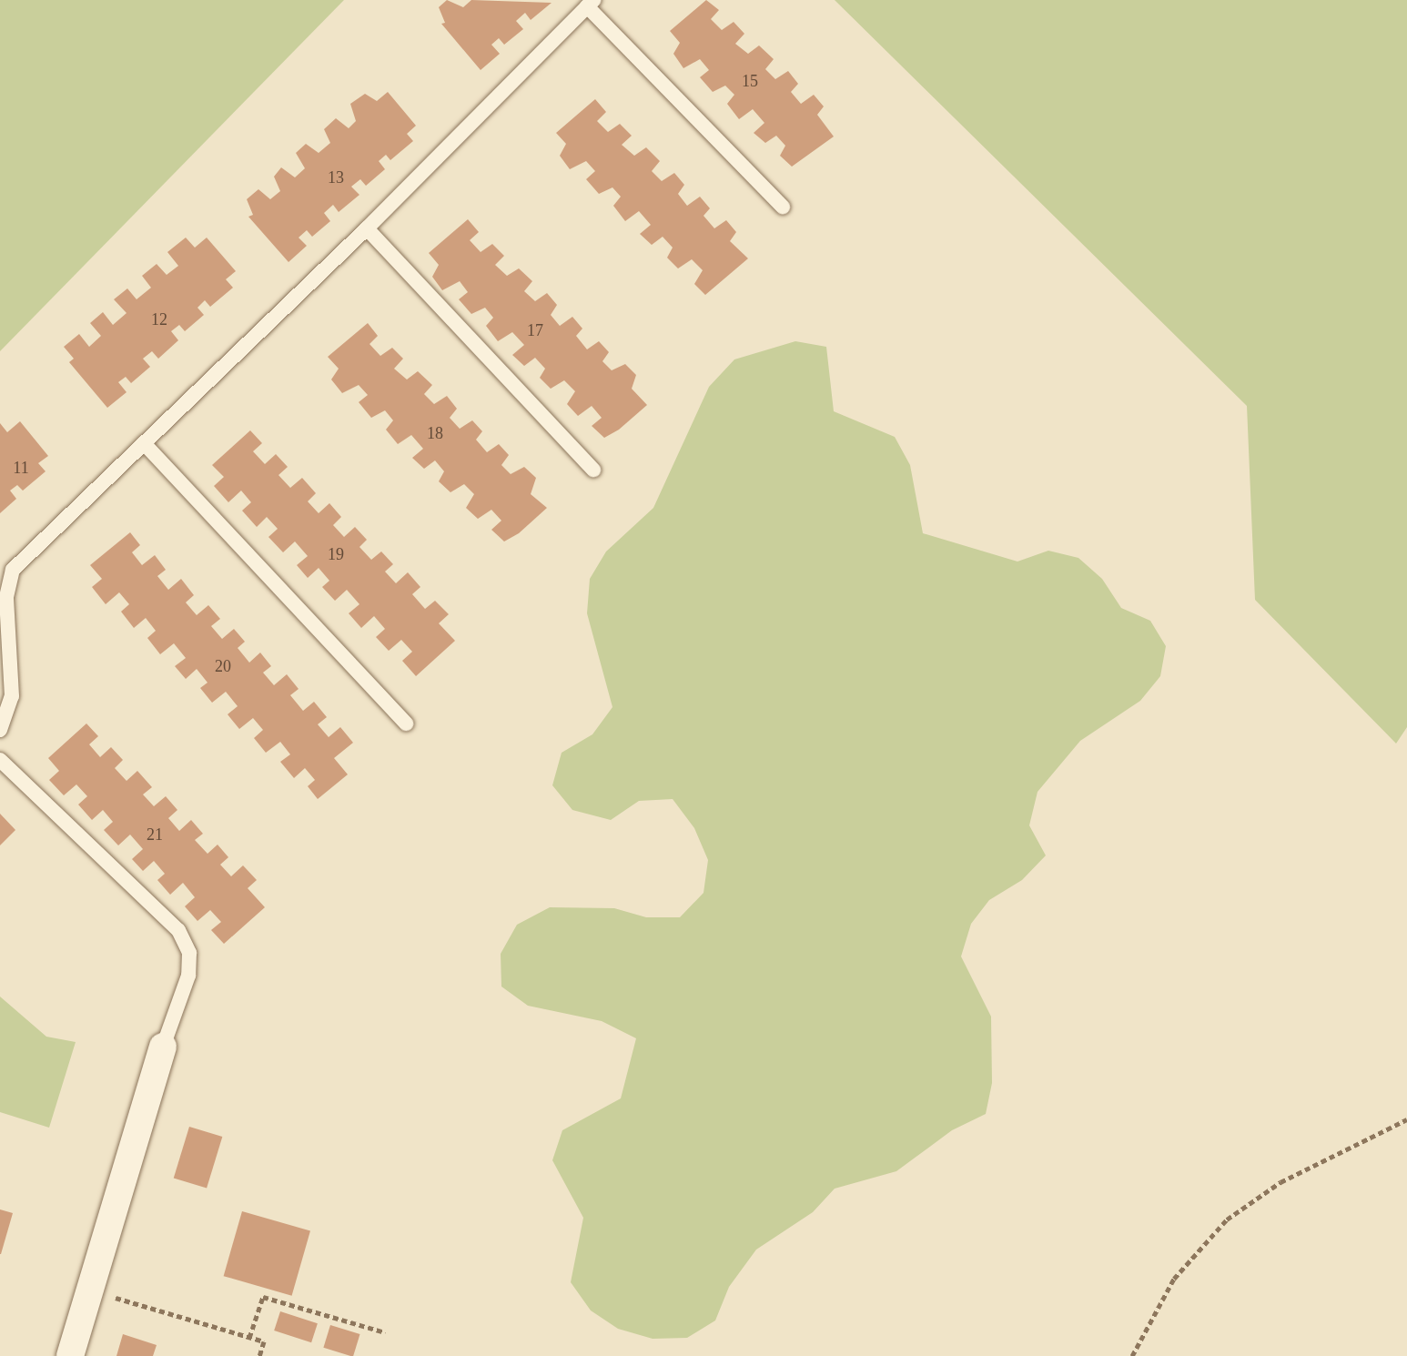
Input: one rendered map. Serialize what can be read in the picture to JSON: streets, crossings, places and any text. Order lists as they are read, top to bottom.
{
  "house_numbers": [
    "15",
    "13",
    "12",
    "17",
    "18",
    "11",
    "19",
    "20",
    "21"
  ]
}
